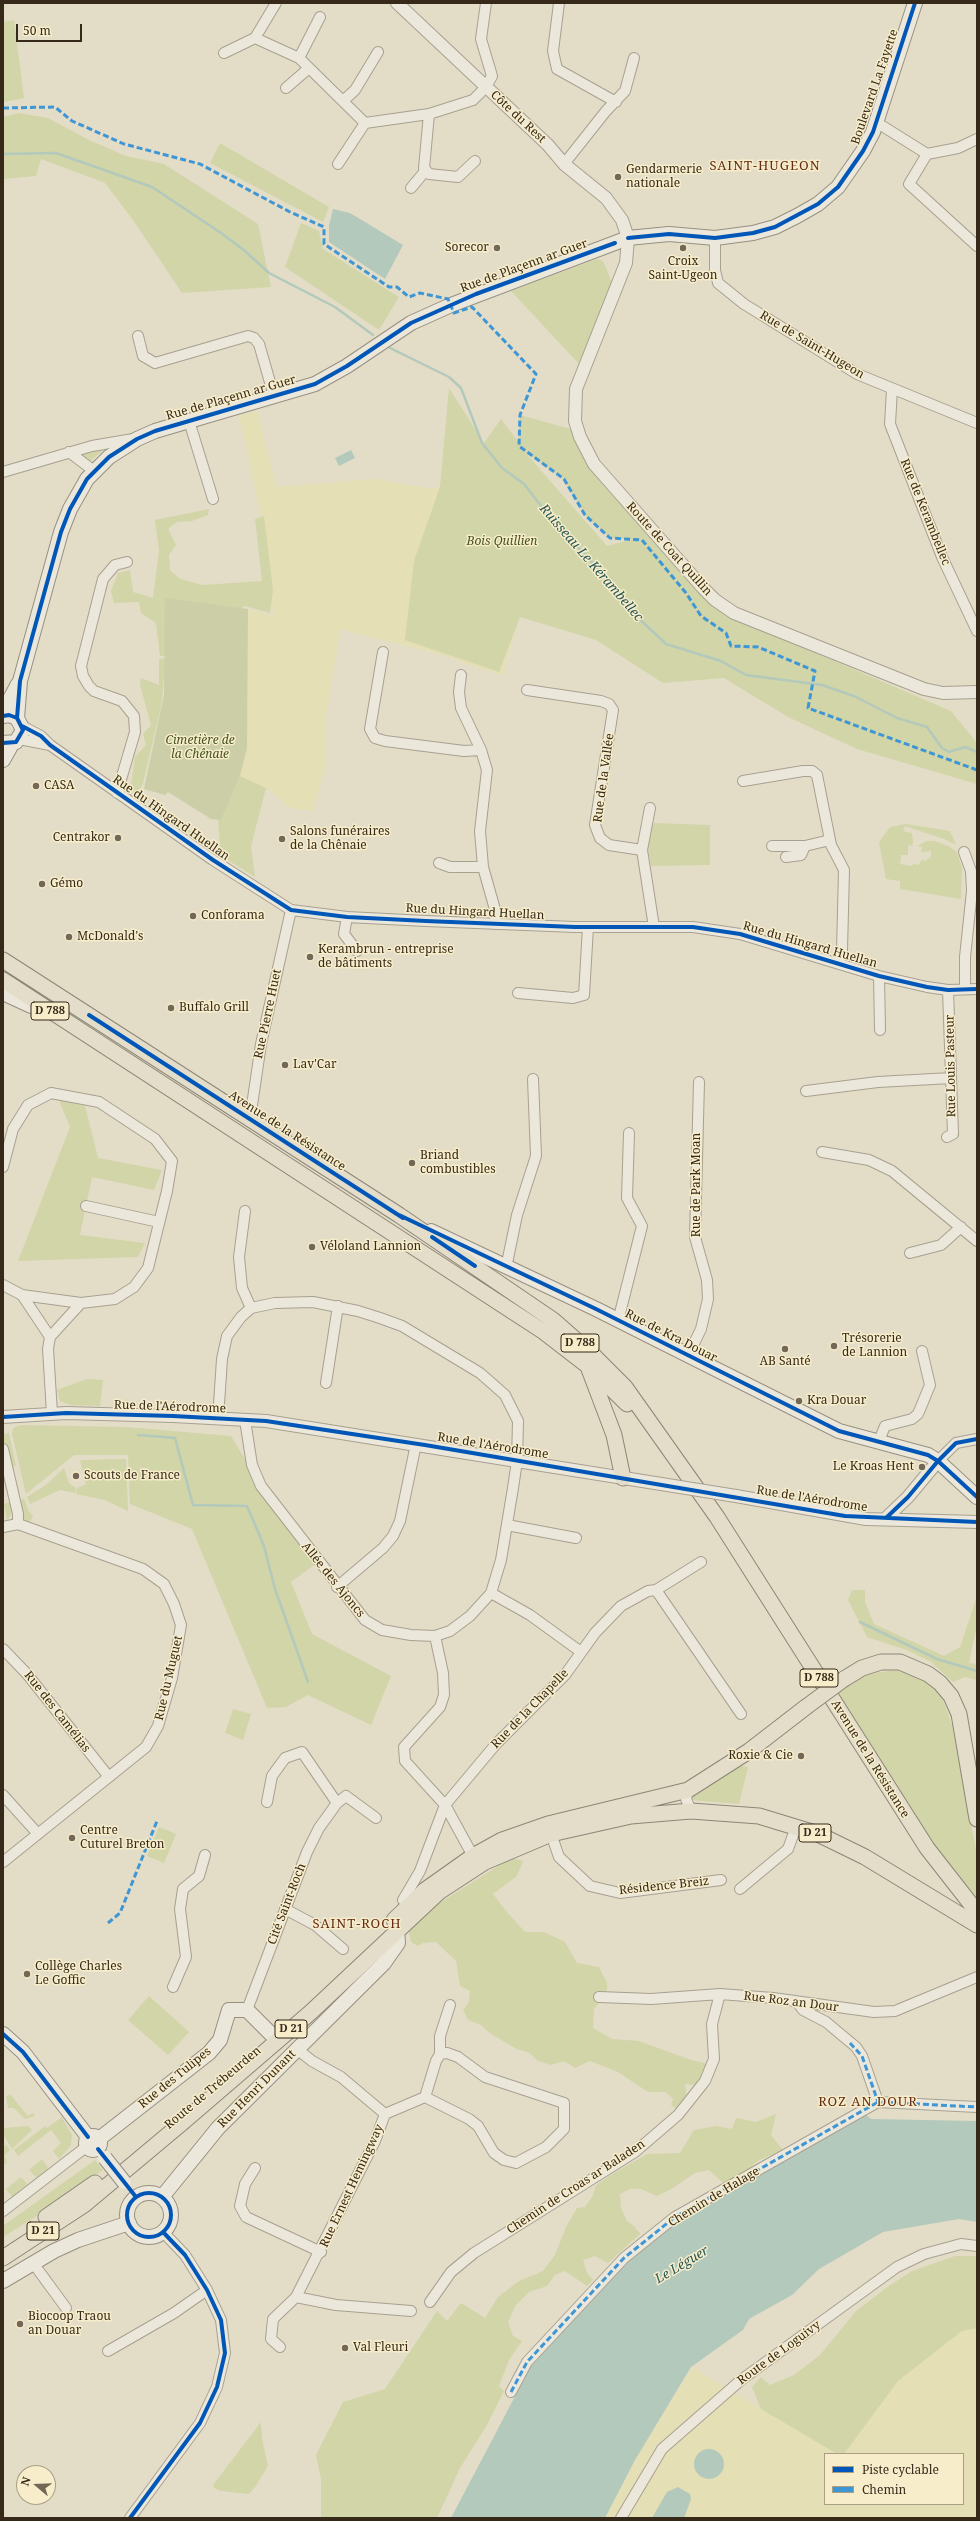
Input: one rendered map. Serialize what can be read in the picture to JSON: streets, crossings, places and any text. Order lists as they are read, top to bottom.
{
  "streets": {
    "main road": [
      "Boulevard La Fayette",
      "Rue de Plaçenn ar Guer",
      "D 788",
      "Avenue de la Résistance",
      "Rue de Kra Douar",
      "D 21",
      "Rue des Tulipes",
      "Route de Trébeurden",
      "Rue Henri Dunant"
    ],
    "street": [
      "Côte du Rest",
      "Rue de Saint-Hugeon",
      "Rue de Kerambellec",
      "Route de Coat Quillin",
      "Rue de la Vallée",
      "Rue du Hingard Huellan",
      "Rue Pierre Huet",
      "Rue Louis Pasteur",
      "Rue de Park Moan",
      "Rue de l'Aérodrome",
      "Allée des Ajoncs",
      "Rue du Muguet",
      "Rue de la Chapelle",
      "Rue des Camélias",
      "Résidence Breiz",
      "Cité Saint-Roch",
      "Rue Roz an Dour",
      "Rue Ernest Hemingway",
      "Chemin de Croas ar Baladen",
      "Chemin de Halage",
      "Route de Loguivy"
    ]
  },
  "crossings": [
    ["Boulevard La Fayette", "Côte du Rest"],
    ["Boulevard La Fayette", "Rue de Plaçenn ar Guer"],
    ["Boulevard La Fayette", "Rue de Saint-Hugeon"],
    ["Boulevard La Fayette", "Route de Coat Quillin"],
    ["Côte du Rest", "Rue de Plaçenn ar Guer"],
    ["Côte du Rest", "Route de Coat Quillin"],
    ["Rue de Plaçenn ar Guer", "Route de Coat Quillin"],
    ["Rue de Plaçenn ar Guer", "Rue du Hingard Huellan"],
    ["Rue de Saint-Hugeon", "Rue de Kerambellec"],
    ["Rue du Hingard Huellan", "Rue Pierre Huet"],
    ["Rue du Hingard Huellan", "Rue Louis Pasteur"],
    ["Rue Pierre Huet", "Avenue de la Résistance"],
    ["Avenue de la Résistance", "Rue de Kra Douar"],
    ["Rue de Park Moan", "Rue de Kra Douar"],
    ["Rue de l'Aérodrome", "Allée des Ajoncs"],
    ["Rue du Muguet", "Rue des Camélias"],
    ["D 21", "Résidence Breiz"],
    ["D 21", "Route de Trébeurden"],
    ["D 21", "Rue Henri Dunant"],
    ["Résidence Breiz", "Route de Trébeurden"],
    ["Cité Saint-Roch", "Rue des Tulipes"],
    ["Rue Roz an Dour", "Chemin de Croas ar Baladen"],
    ["Route de Trébeurden", "Rue Henri Dunant"],
    ["Rue Henri Dunant", "Rue Ernest Hemingway"]
  ],
  "districts": ["SAINT-HUGEON", "SAINT-ROCH", "ROZ AN DOUR"],
  "water": ["Ruisseau Le Kérambellec", "Le Léguer"],
  "parks": ["Bois Quillien", "Cimetière de la Chênaie"],
  "places": [
    "Gendarmerie nationale",
    "Sorecor",
    "Croix Saint-Ugeon",
    "CASA",
    "Centrakor",
    "Salons funéraires de la Chênaie",
    "Gémo",
    "Conforama",
    "McDonald's",
    "Kerambrun - entreprise de bâtiments",
    "Buffalo Grill",
    "Lav'Car",
    "Briand combustibles",
    "Véloland Lannion",
    "Trésorerie de Lannion",
    "AB Santé",
    "Kra Douar",
    "Le Kroas Hent",
    "Scouts de France",
    "Roxie & Cie",
    "Centre Cuturel Breton",
    "Collège Charles Le Goffic",
    "Biocoop Traou an Douar",
    "Val Fleuri"
  ],
  "legend": ["Piste cyclable", "Chemin"],
  "scale_bar": "50 m",
  "north": "left"
}
